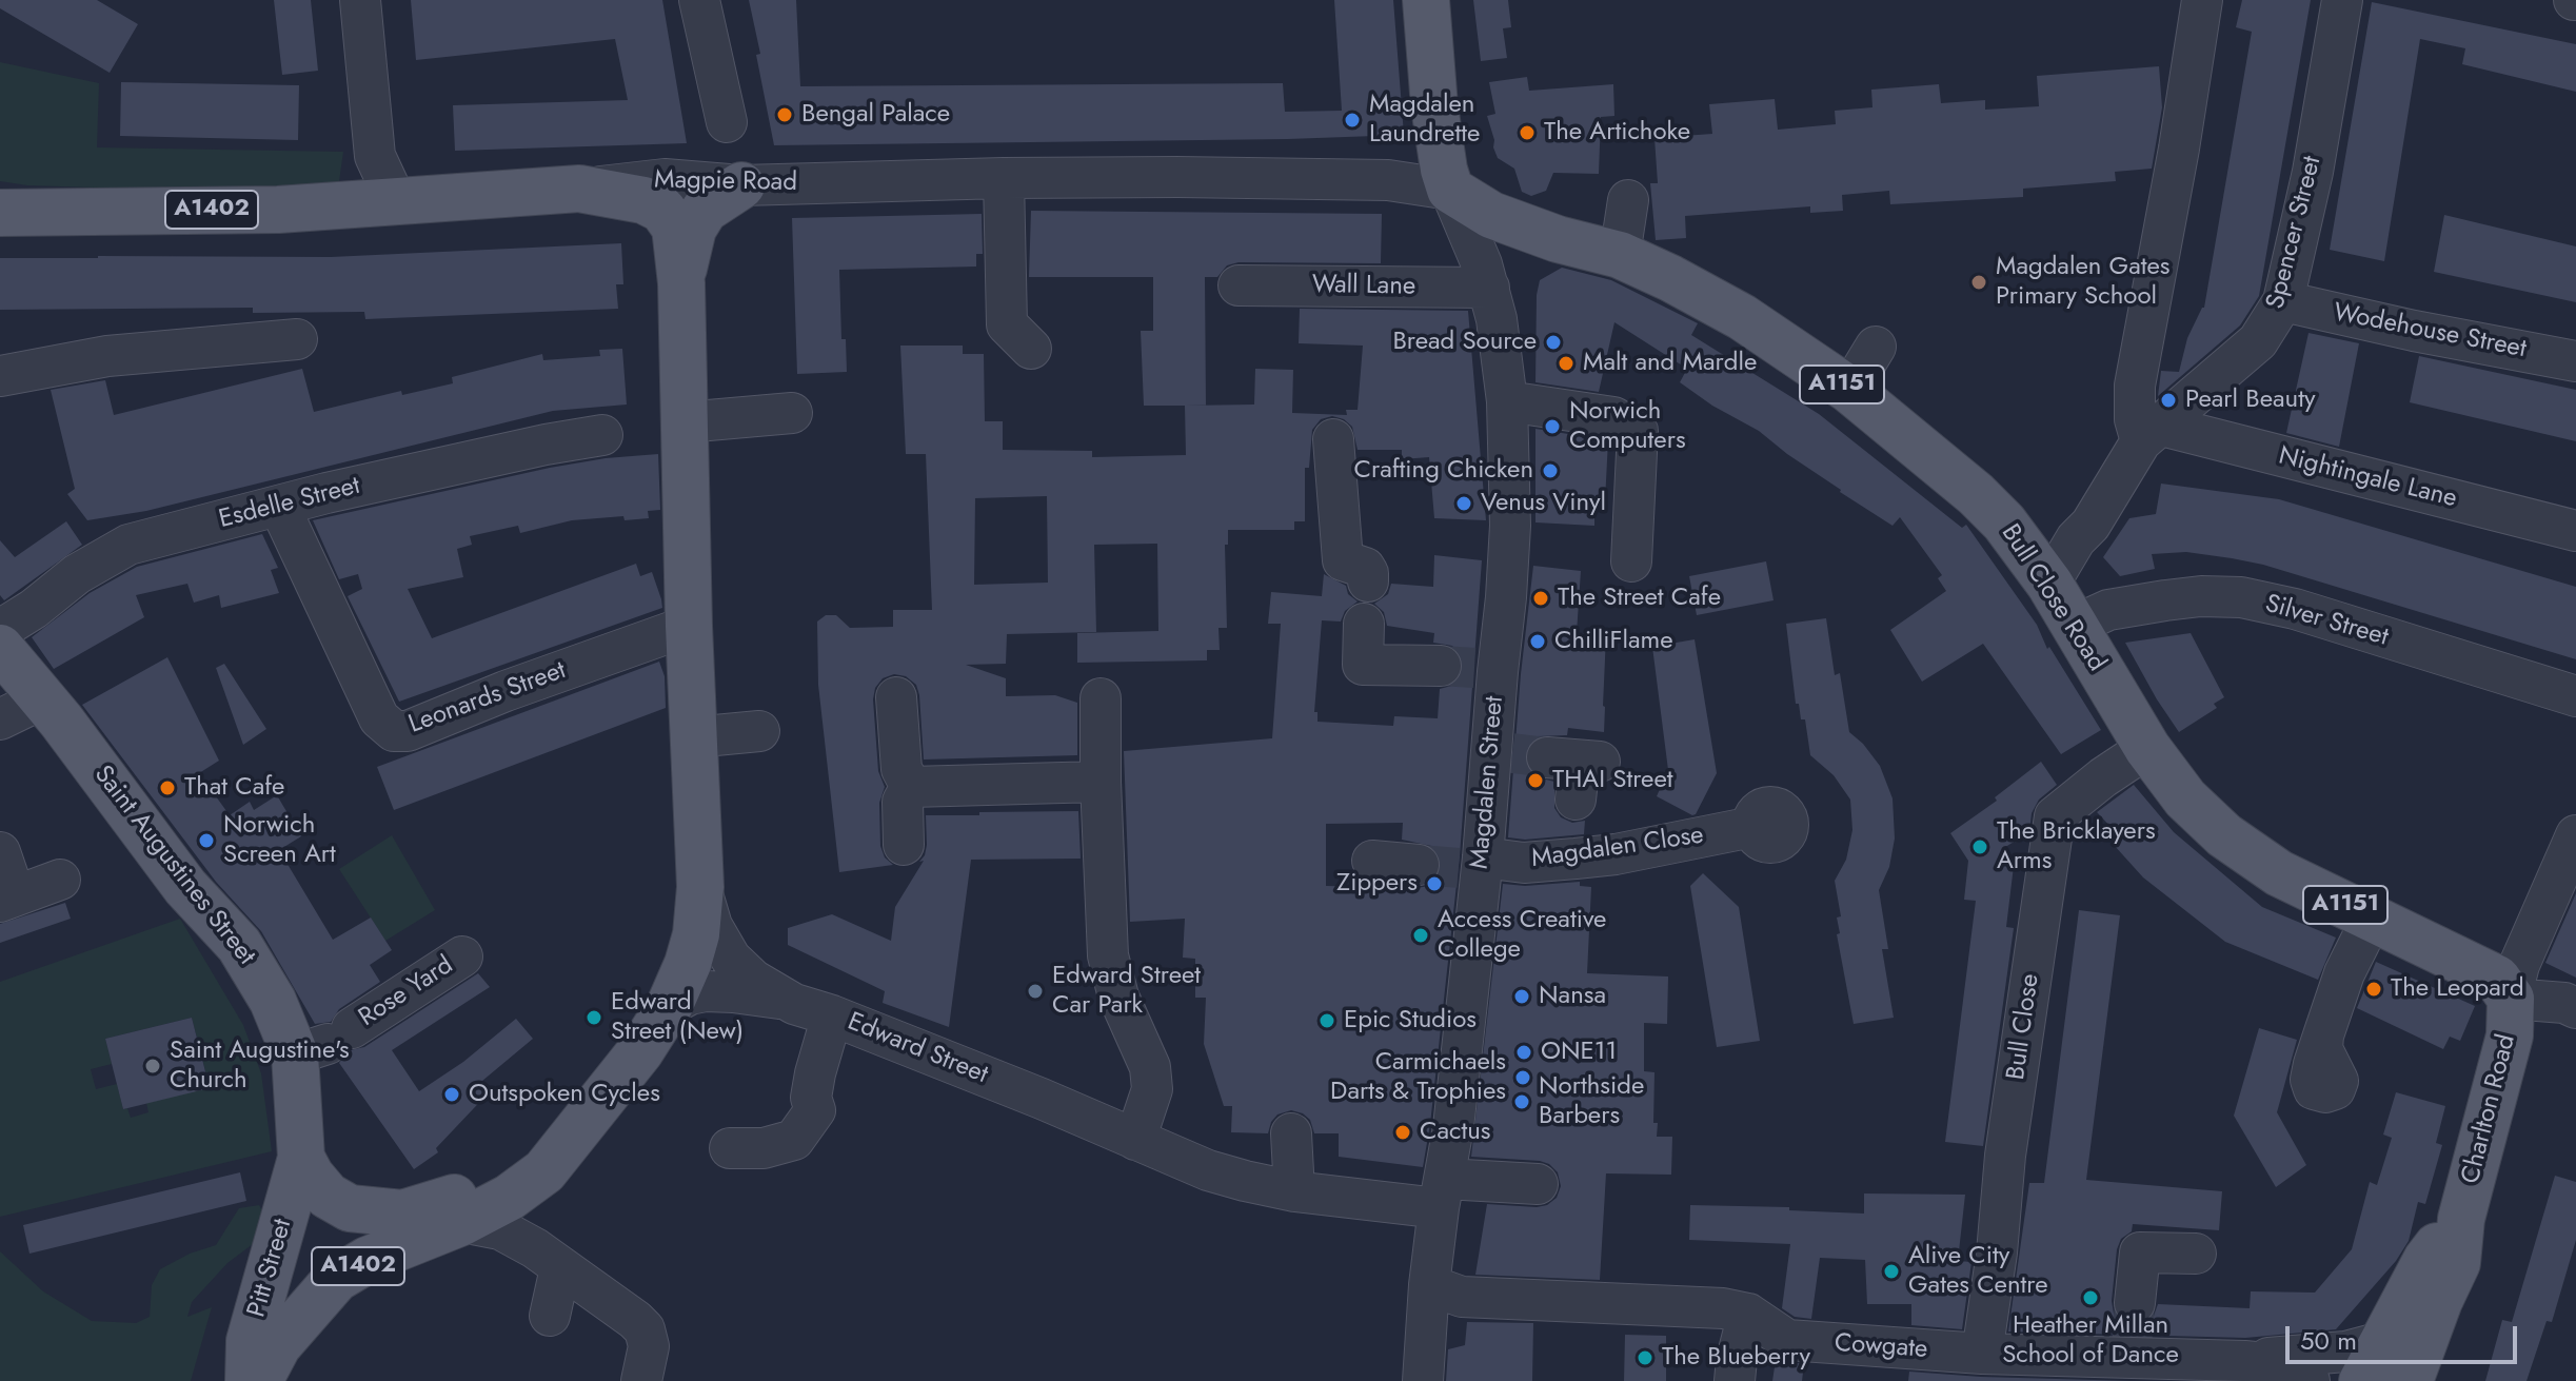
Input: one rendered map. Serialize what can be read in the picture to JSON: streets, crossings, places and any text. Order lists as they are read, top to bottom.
{
  "streets": {
    "main road": [
      "Magpie Road",
      "A1402",
      "A1151",
      "Bull Close Road",
      "Saint Augustines Street",
      "Edward Street",
      "Charlton Road",
      "Pitt Street"
    ],
    "street": [
      "Spencer Street",
      "Wall Lane",
      "Wodehouse Street",
      "Nightingale Lane",
      "Esdelle Street",
      "Silver Street",
      "Leonards Street",
      "Magdalen Street",
      "Magdalen Close",
      "Rose Yard",
      "Bull Close",
      "Cowgate"
    ]
  },
  "crossings": [
    ["Magpie Road", "A1402"],
    ["Magpie Road", "Bull Close Road"],
    ["Magpie Road", "Magdalen Street"],
    ["A1402", "Saint Augustines Street"],
    ["A1402", "Edward Street"],
    ["A1402", "Pitt Street"],
    ["Spencer Street", "Wodehouse Street"],
    ["Spencer Street", "Nightingale Lane"],
    ["Spencer Street", "Bull Close Road"],
    ["Wall Lane", "Magdalen Street"],
    ["Esdelle Street", "Leonards Street"],
    ["Bull Close Road", "Silver Street"],
    ["Bull Close Road", "Magdalen Street"],
    ["Bull Close Road", "Bull Close"],
    ["Bull Close Road", "Charlton Road"],
    ["Leonards Street", "Edward Street"],
    ["Magdalen Street", "Magdalen Close"],
    ["Magdalen Street", "Edward Street"],
    ["Magdalen Street", "Cowgate"],
    ["Saint Augustines Street", "Rose Yard"],
    ["Saint Augustines Street", "Pitt Street"],
    ["Bull Close", "Cowgate"],
    ["Charlton Road", "Cowgate"]
  ],
  "places": [
    "Bengal Palace",
    "Magdalen Laundrette",
    "The Artichoke",
    "Magdalen Gates Primary School",
    "Bread Source",
    "Malt and Mardle",
    "Pearl Beauty",
    "Norwich Computers",
    "Crafting Chicken",
    "Venus Vinyl",
    "The Street Cafe",
    "ChilliFlame",
    "THAI Street",
    "That Cafe",
    "Norwich Screen Art",
    "The Bricklayers Arms",
    "Zippers",
    "Access Creative College",
    "The Leopard",
    "Edward Street Car Park",
    "Nansa",
    "Edward Street (New)",
    "Epic Studios",
    "ONE11",
    "Saint Augustine's Church",
    "Carmichaels Darts & Trophies",
    "Outspoken Cycles",
    "Northside Barbers",
    "Cactus",
    "Alive City Gates Centre",
    "Heather Millan School of Dance",
    "The Blueberry"
  ],
  "scale_bar": "50 m"
}
